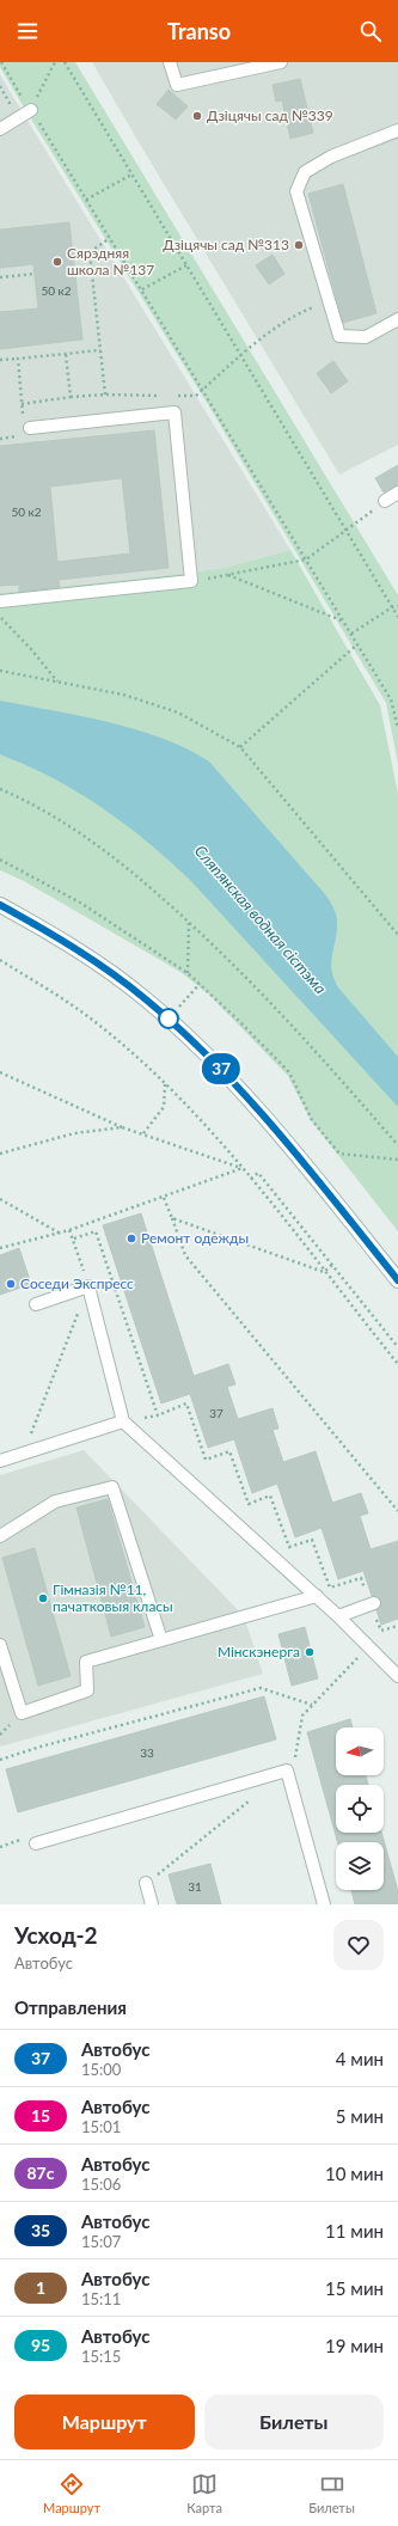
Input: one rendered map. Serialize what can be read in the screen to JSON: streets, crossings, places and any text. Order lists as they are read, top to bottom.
{
  "water": ["Сляпянская водная сістэма"],
  "places": [
    "Дзіцячы сад №339",
    "Дзіцячы сад №313",
    "Сярэдняя школа №137",
    "Ремонт одежды",
    "Соседи Экспресс",
    "Гімназія №11, пачатковыя класы",
    "Мінскэнерга"
  ],
  "lines": ["bus line 37"],
  "house_numbers": [
    "50 к2",
    "50 к2",
    "37",
    "33",
    "31"
  ],
  "north": "left",
  "page": {
    "header": "Transo",
    "on_map": "37",
    "heading": [
      ["Усход-2", "Автобус"],
      "Отправления"
    ],
    "list": [
      {
        "mark": "37",
        "name": "Автобус",
        "note": "15:00",
        "value": "4 мин"
      },
      {
        "mark": "15",
        "name": "Автобус",
        "note": "15:01",
        "value": "5 мин"
      },
      {
        "mark": "87с",
        "name": "Автобус",
        "note": "15:06",
        "value": "10 мин"
      },
      {
        "mark": "35",
        "name": "Автобус",
        "note": "15:07",
        "value": "11 мин"
      },
      {
        "mark": "1",
        "name": "Автобус",
        "note": "15:11",
        "value": "15 мин"
      },
      {
        "mark": "95",
        "name": "Автобус",
        "note": "15:15",
        "value": "19 мин"
      }
    ],
    "buttons": ["Маршрут", "Билеты"],
    "tabs": ["Маршрут", "Карта", "Билеты"]
  }
}
